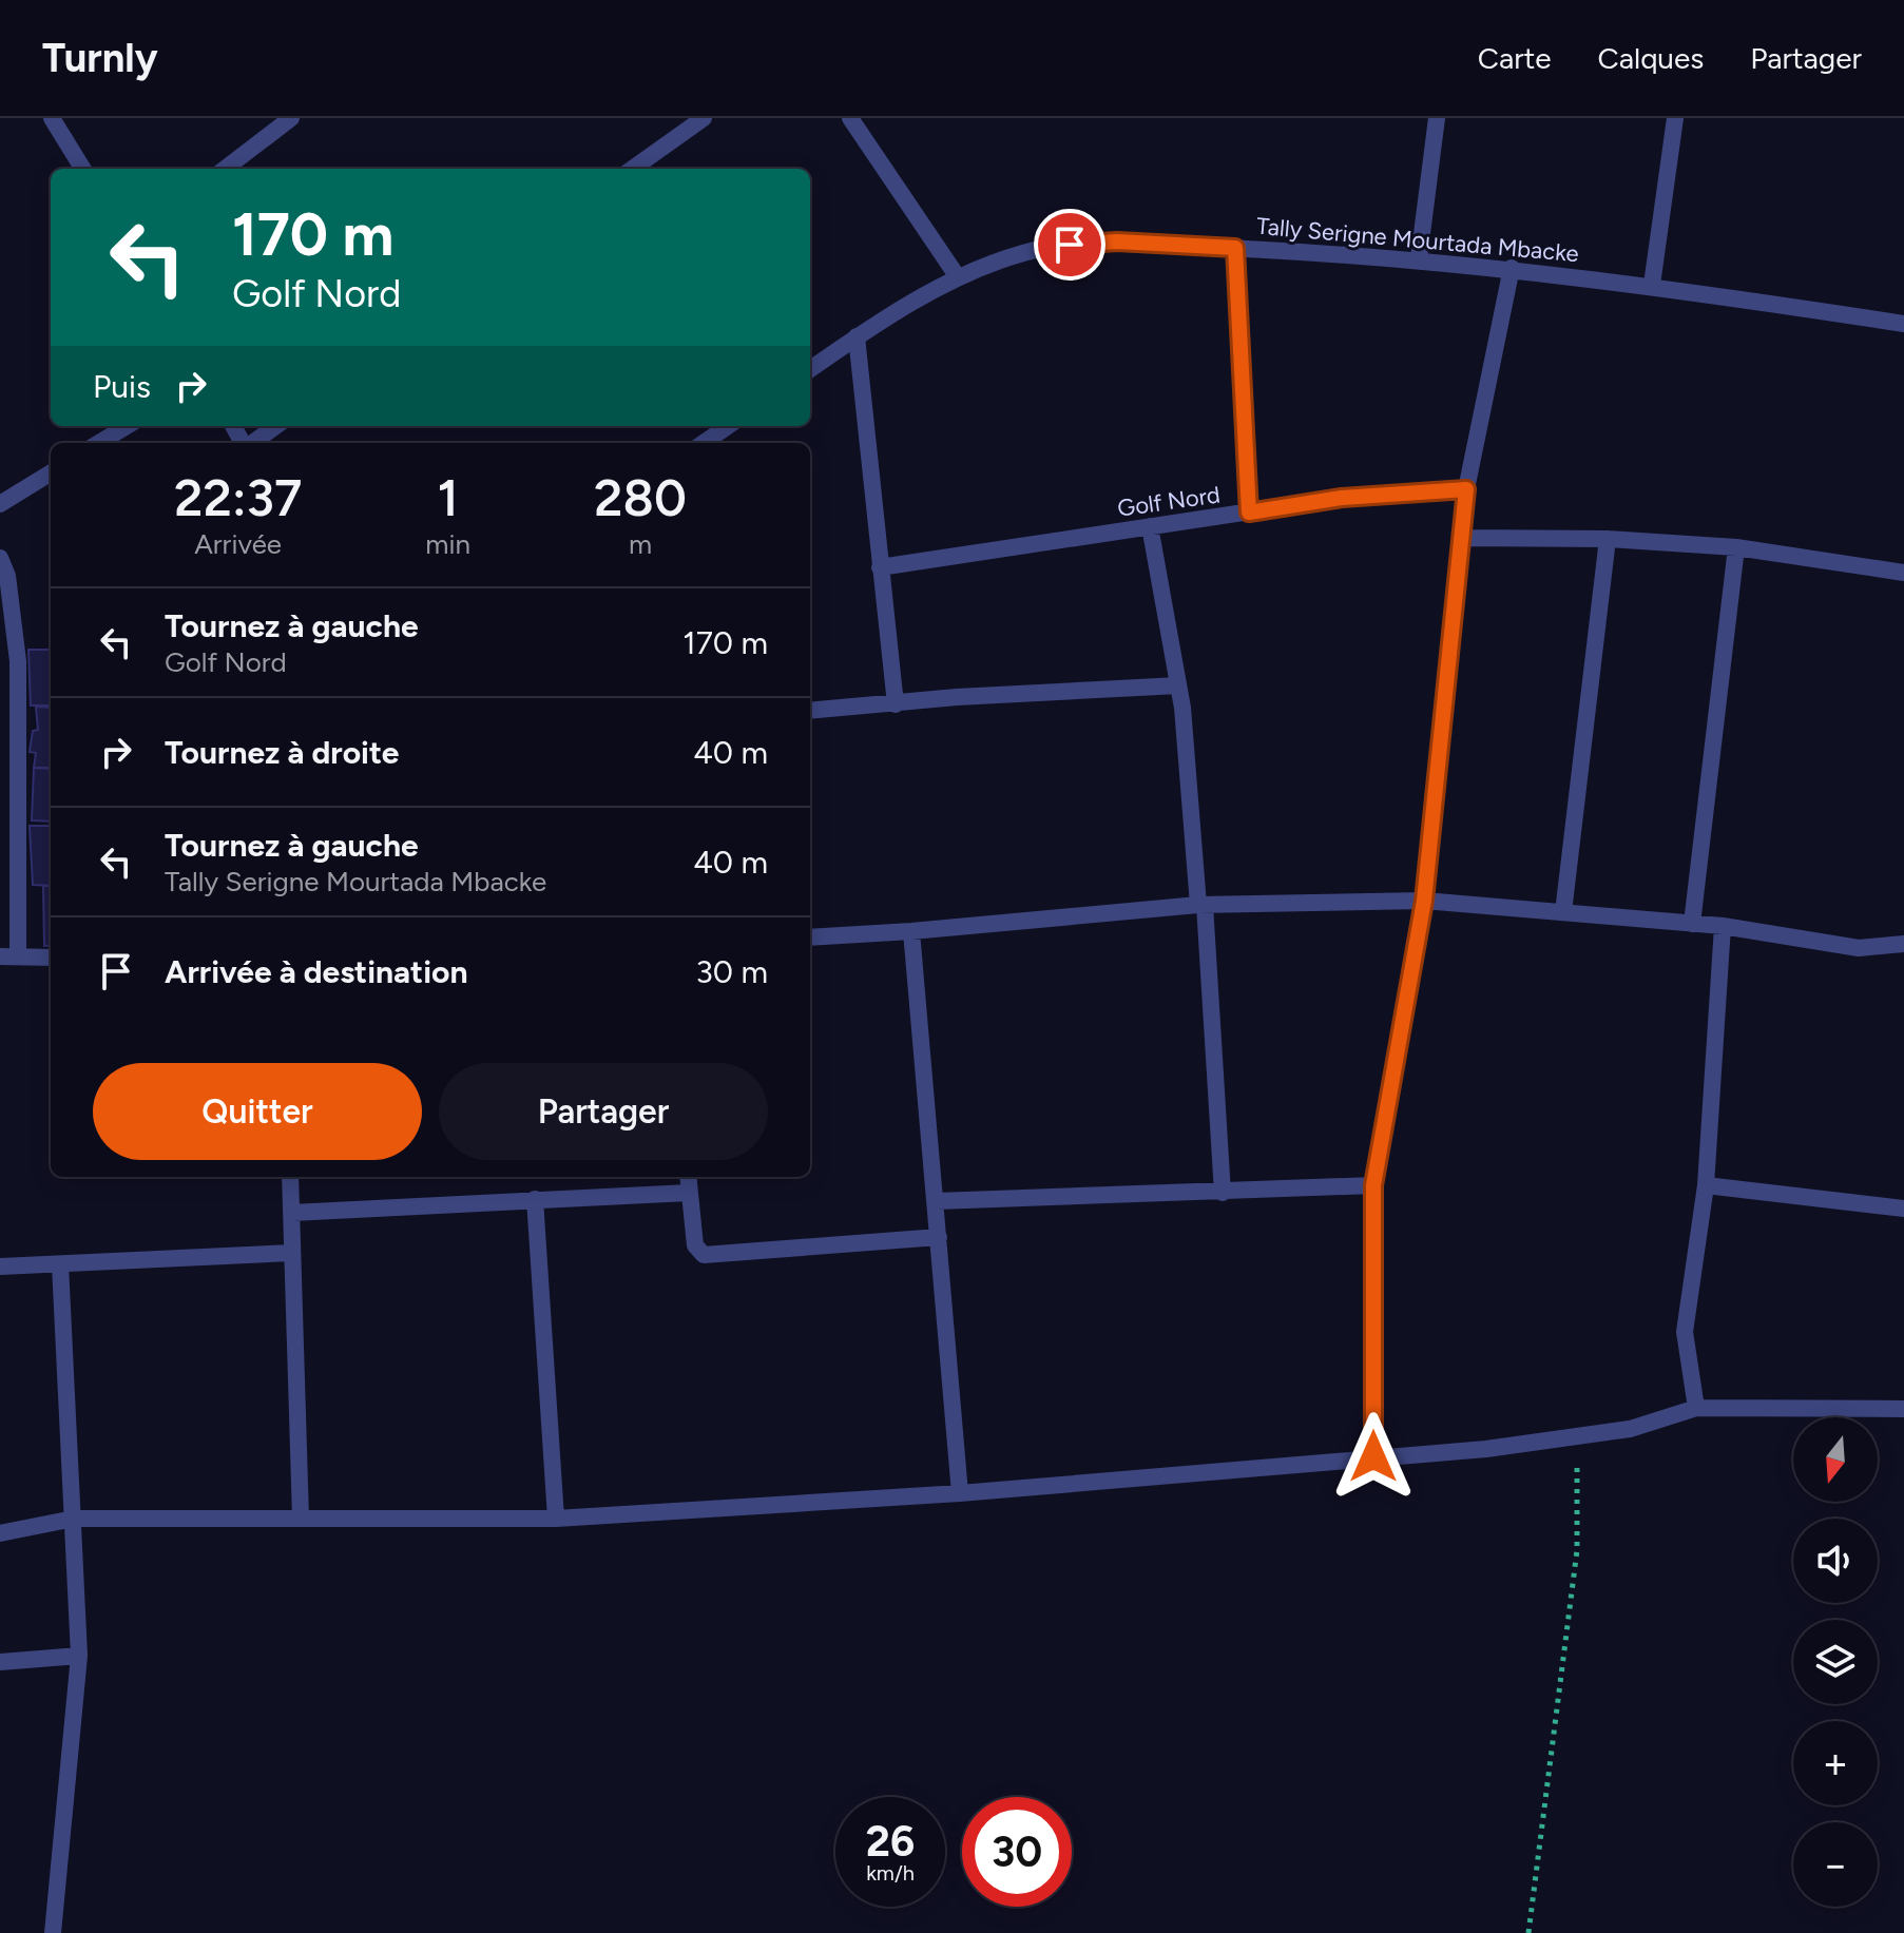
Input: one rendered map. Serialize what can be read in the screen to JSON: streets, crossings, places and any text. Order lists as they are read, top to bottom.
{
  "streets": {
    "street": ["Tally Serigne Mourtada Mbacke", "Golf Nord"]
  },
  "north": "bottom",
  "page": {
    "header": "Turnly",
    "nav": ["Carte", "Calques", "Partager"],
    "turn": ["170 m", "Golf Nord"],
    "then": "Puis",
    "eta": [
      "22:37",
      "Arrivée",
      "1",
      "min",
      "280",
      "m"
    ],
    "list": [
      {
        "name": "Tournez à gauche",
        "note": "Golf Nord",
        "value": "170 m"
      },
      {
        "name": "Tournez à droite",
        "value": "40 m"
      },
      {
        "name": "Tournez à gauche",
        "note": "Tally Serigne Mourtada Mbacke",
        "value": "40 m"
      },
      {
        "name": "Arrivée à destination",
        "value": "30 m"
      }
    ],
    "buttons": ["Quitter", "Partager"],
    "map_buttons": ["+", "−"],
    "speed": "26 km/h",
    "limit": "30"
  }
}
